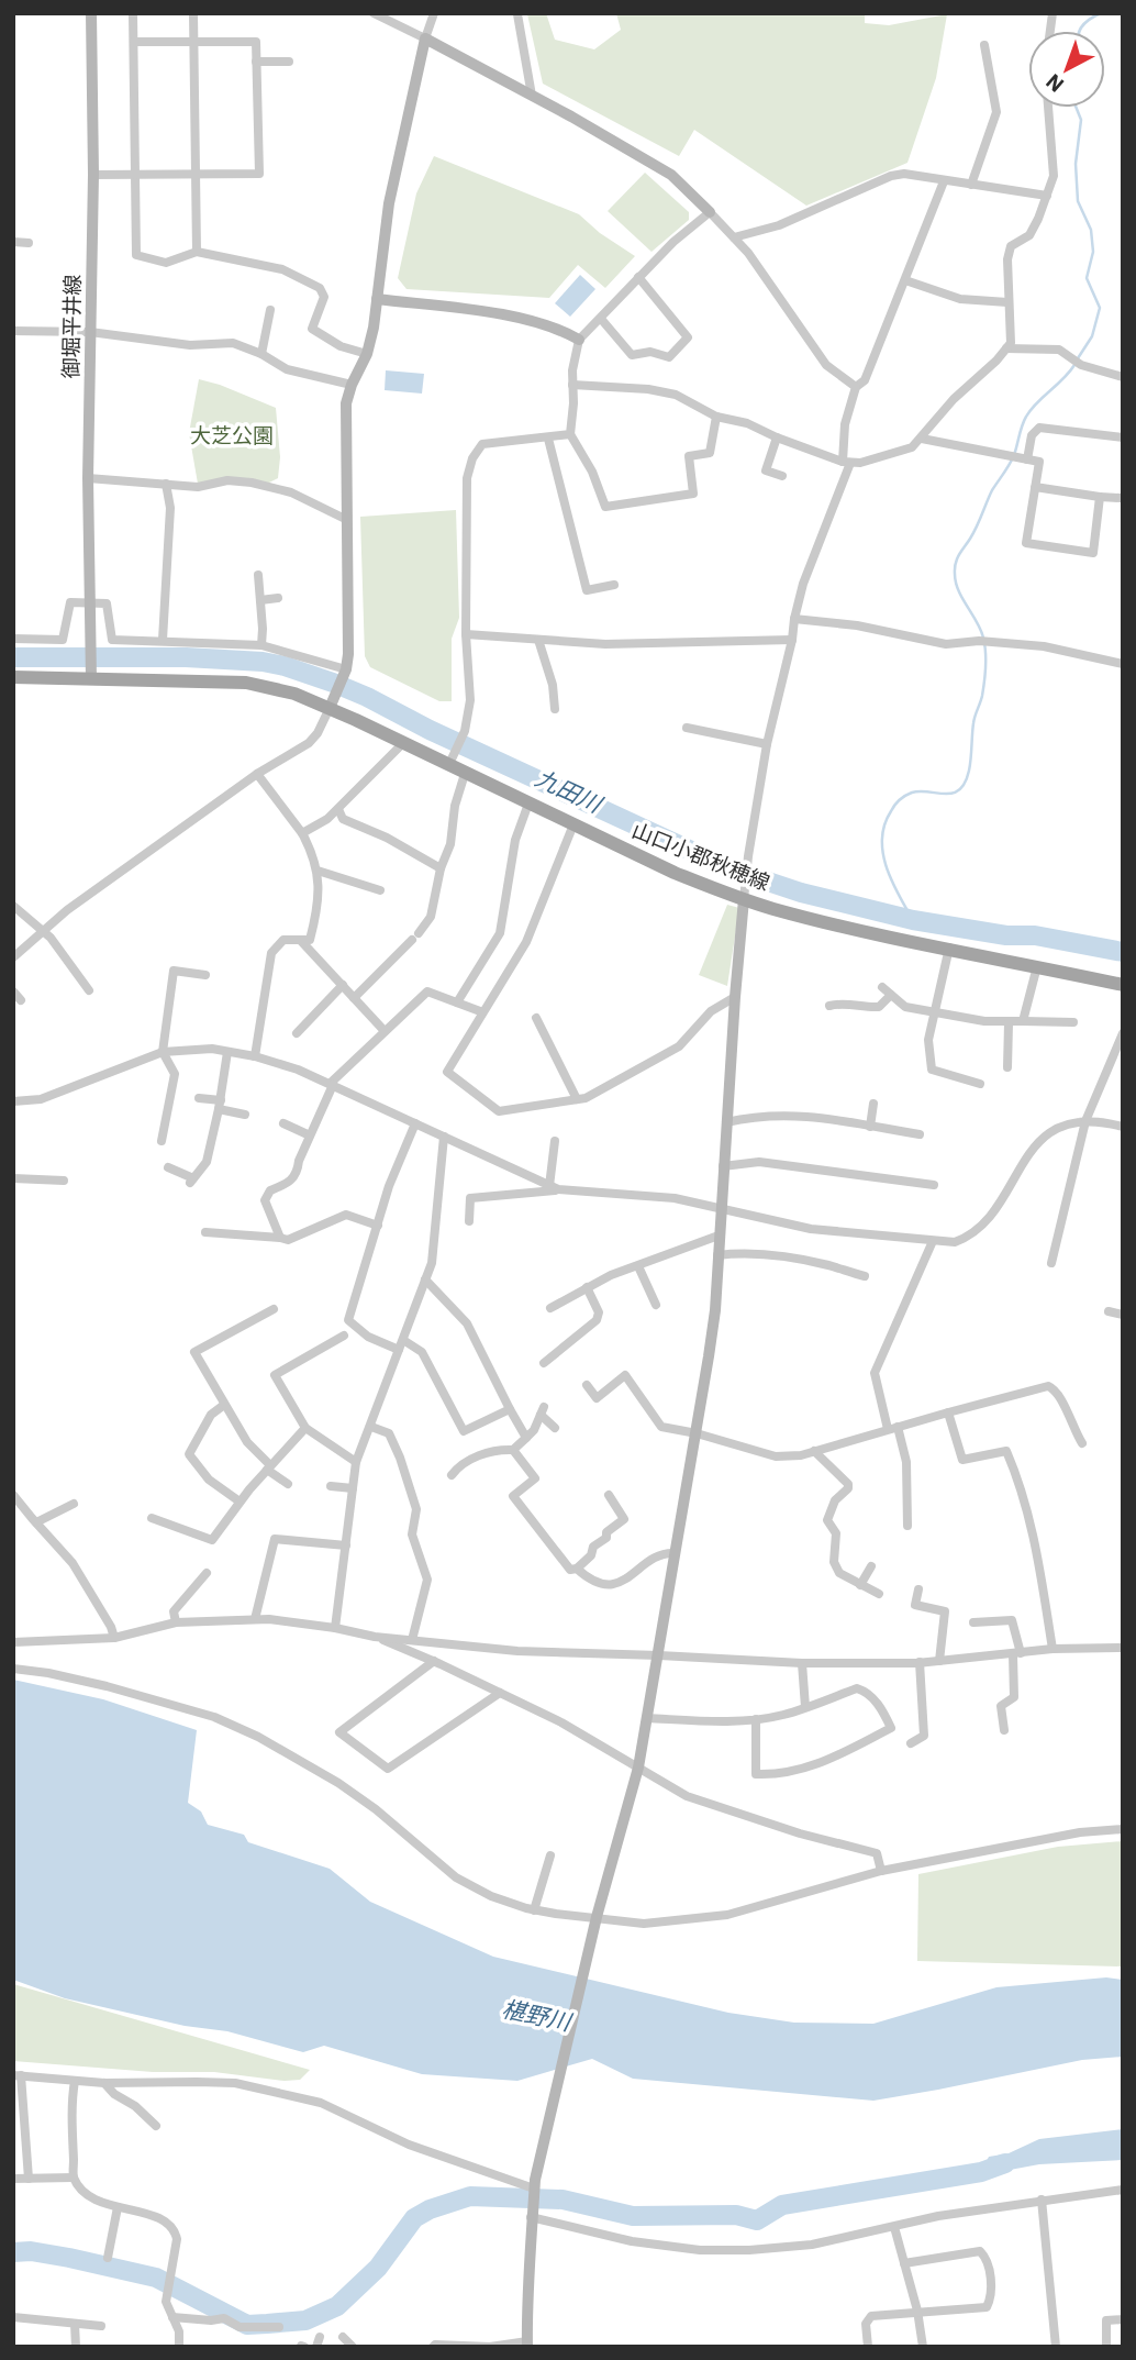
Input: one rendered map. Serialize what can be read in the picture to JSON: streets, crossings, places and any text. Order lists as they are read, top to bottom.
{
  "streets": {
    "main road": ["山口小郡秋穂線"],
    "street": ["御堀平井線"]
  },
  "crossings": [
    ["御堀平井線", "山口小郡秋穂線"]
  ],
  "water": ["九田川", "椹野川"],
  "parks": ["大芝公園"],
  "north": "bottom left"
}
